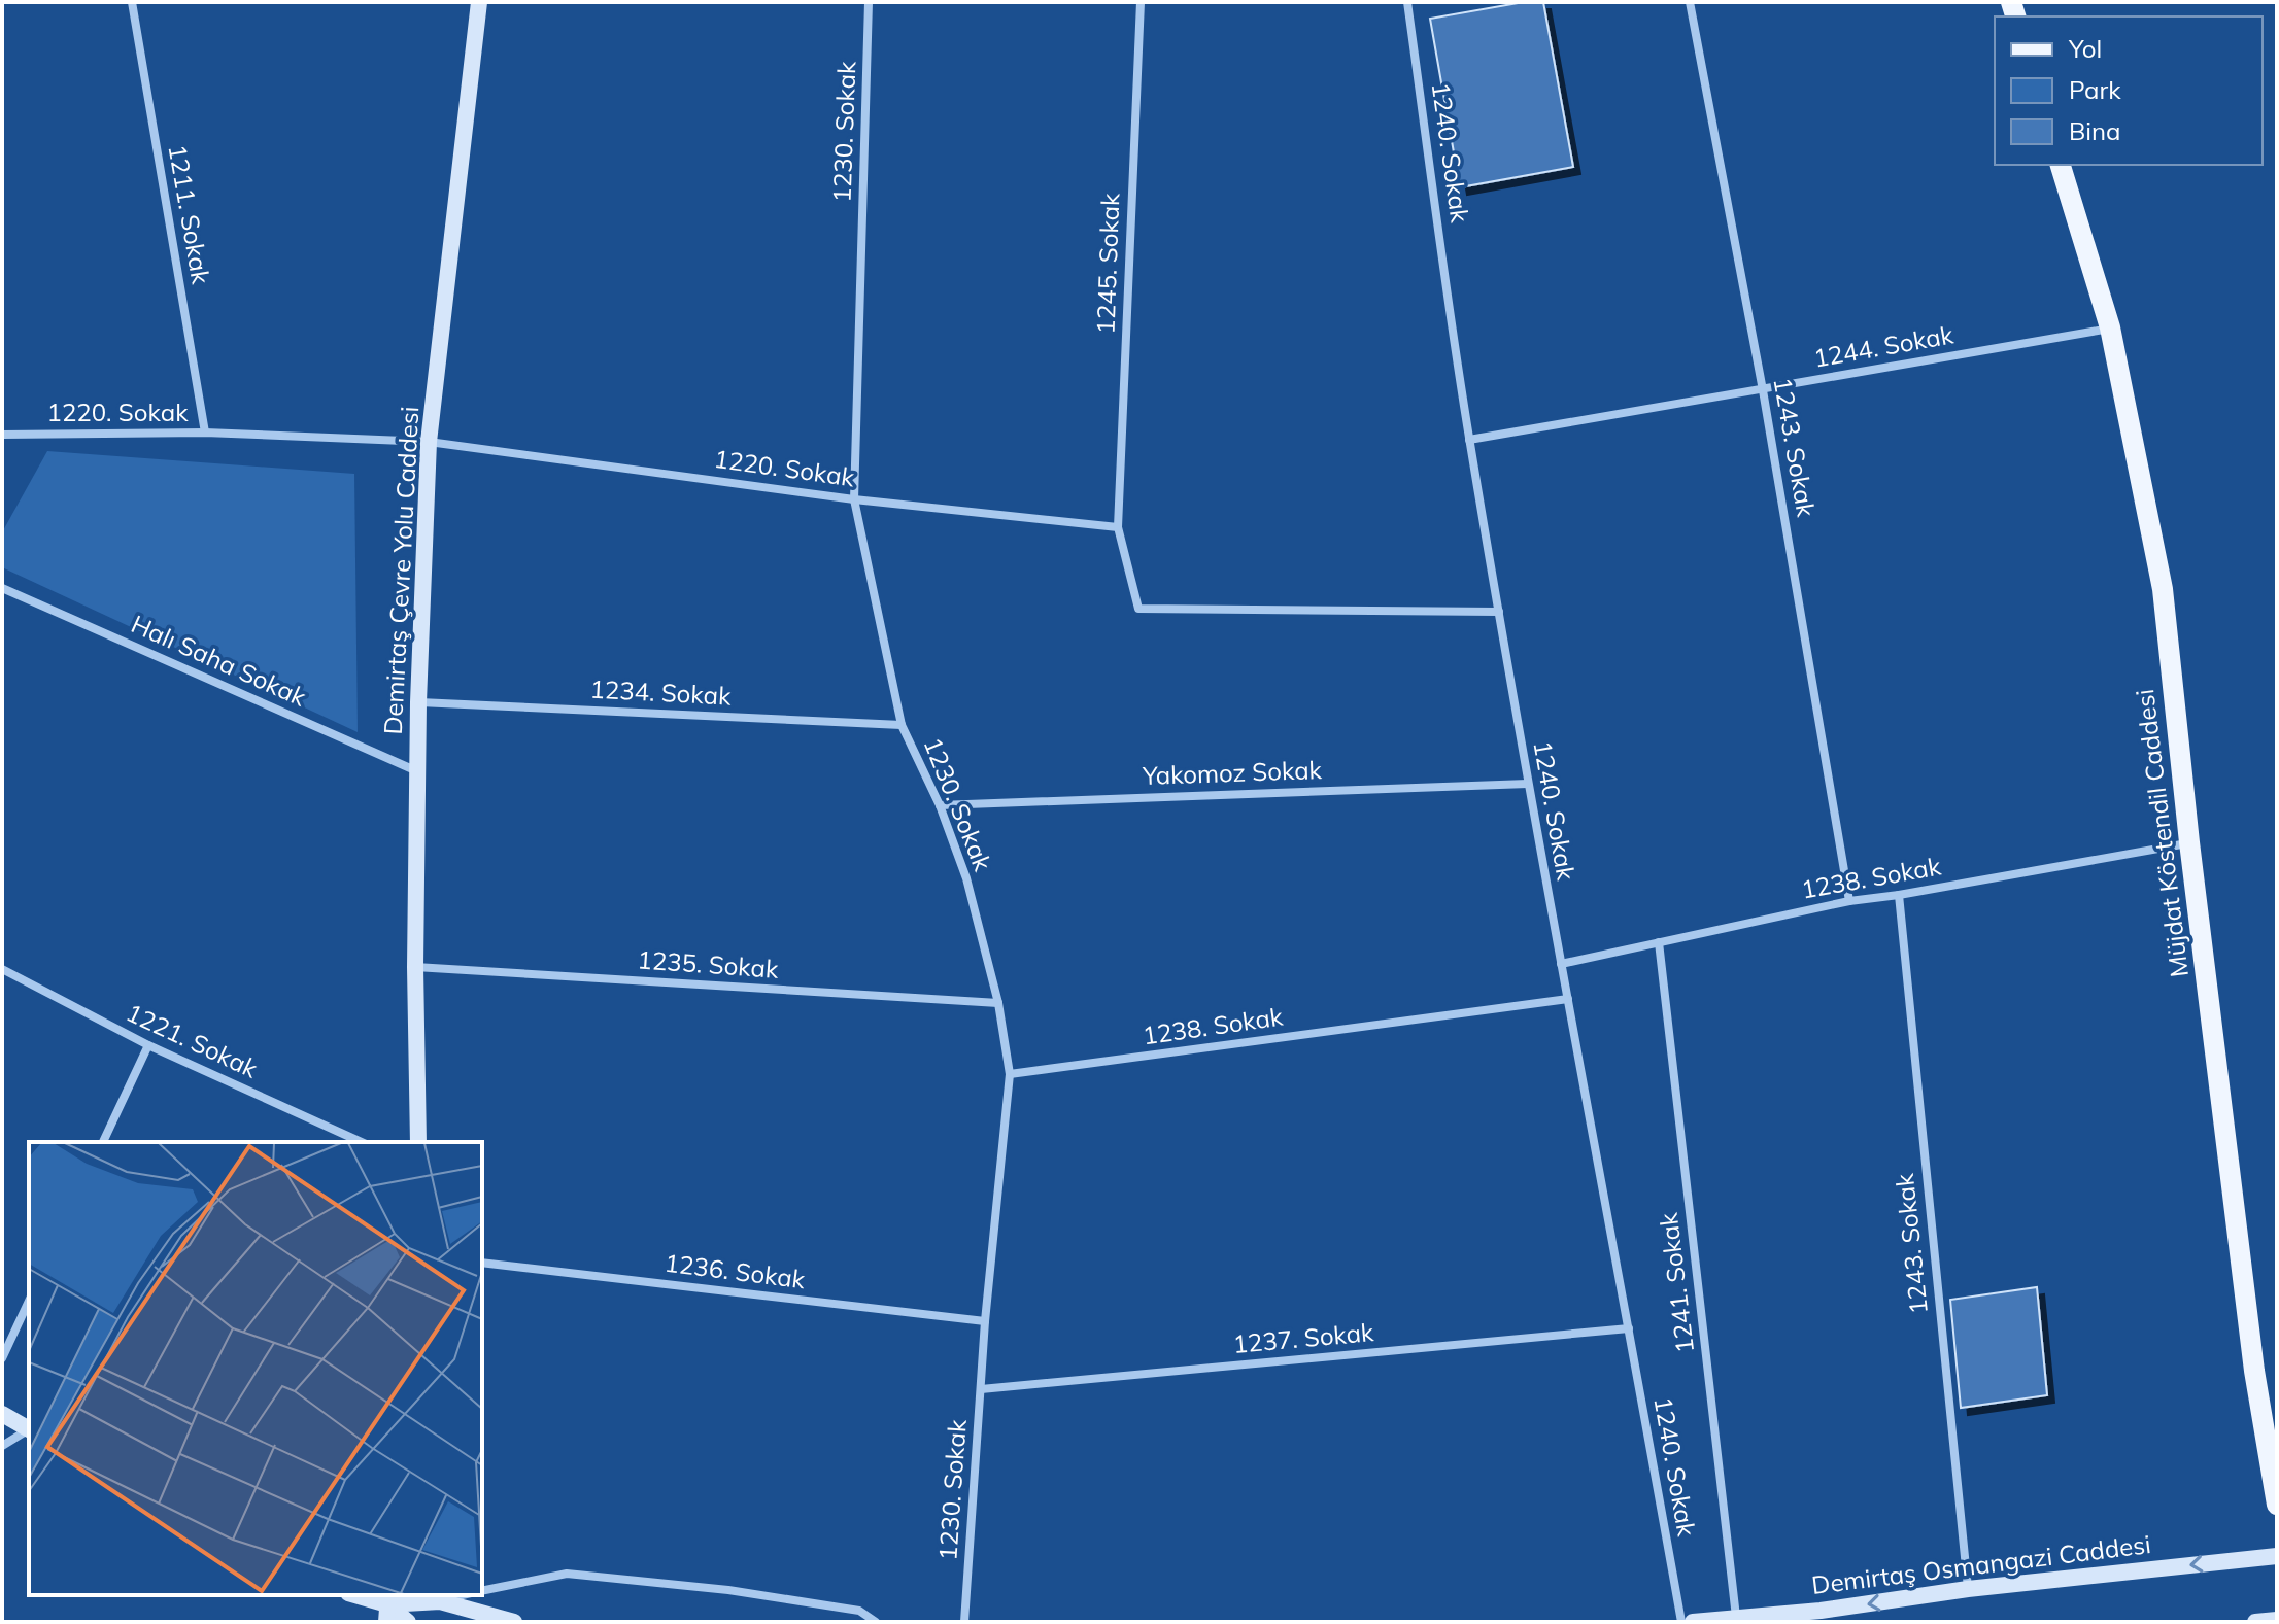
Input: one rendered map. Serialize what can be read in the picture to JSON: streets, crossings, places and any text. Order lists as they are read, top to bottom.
{
  "streets": {
    "main road": ["Demirtaş Çevre Yolu Caddesi", "Müjdat Köstendil Caddesi", "Demirtaş Osmangazi Caddesi"],
    "street": [
      "1230. Sokak",
      "1240. Sokak",
      "1211. Sokak",
      "1245. Sokak",
      "1244. Sokak",
      "1220. Sokak",
      "1243. Sokak",
      "Halı Saha Sokak",
      "1234. Sokak",
      "Yakomoz Sokak",
      "1238. Sokak",
      "1235. Sokak",
      "1221. Sokak",
      "1236. Sokak",
      "1241. Sokak",
      "1237. Sokak"
    ]
  },
  "crossings": [
    ["1230. Sokak", "1220. Sokak"],
    ["1230. Sokak", "1234. Sokak"],
    ["1230. Sokak", "Yakomoz Sokak"],
    ["1230. Sokak", "1238. Sokak"],
    ["1230. Sokak", "1235. Sokak"],
    ["1230. Sokak", "1236. Sokak"],
    ["1230. Sokak", "1237. Sokak"],
    ["1240. Sokak", "1244. Sokak"],
    ["1240. Sokak", "Yakomoz Sokak"],
    ["1240. Sokak", "1238. Sokak"],
    ["1240. Sokak", "1237. Sokak"],
    ["1211. Sokak", "1220. Sokak"],
    ["1245. Sokak", "1220. Sokak"],
    ["1244. Sokak", "1243. Sokak"],
    ["1244. Sokak", "Müjdat Köstendil Caddesi"],
    ["1220. Sokak", "Demirtaş Çevre Yolu Caddesi"],
    ["1243. Sokak", "1238. Sokak"],
    ["1243. Sokak", "Demirtaş Osmangazi Caddesi"],
    ["Demirtaş Çevre Yolu Caddesi", "Halı Saha Sokak"],
    ["Demirtaş Çevre Yolu Caddesi", "1234. Sokak"],
    ["Demirtaş Çevre Yolu Caddesi", "1235. Sokak"],
    ["Müjdat Köstendil Caddesi", "1238. Sokak"],
    ["1238. Sokak", "1241. Sokak"],
    ["1241. Sokak", "Demirtaş Osmangazi Caddesi"]
  ],
  "one_way": ["Demirtaş Osmangazi Caddesi"],
  "legend": ["Yol", "Park", "Bina"]
}
